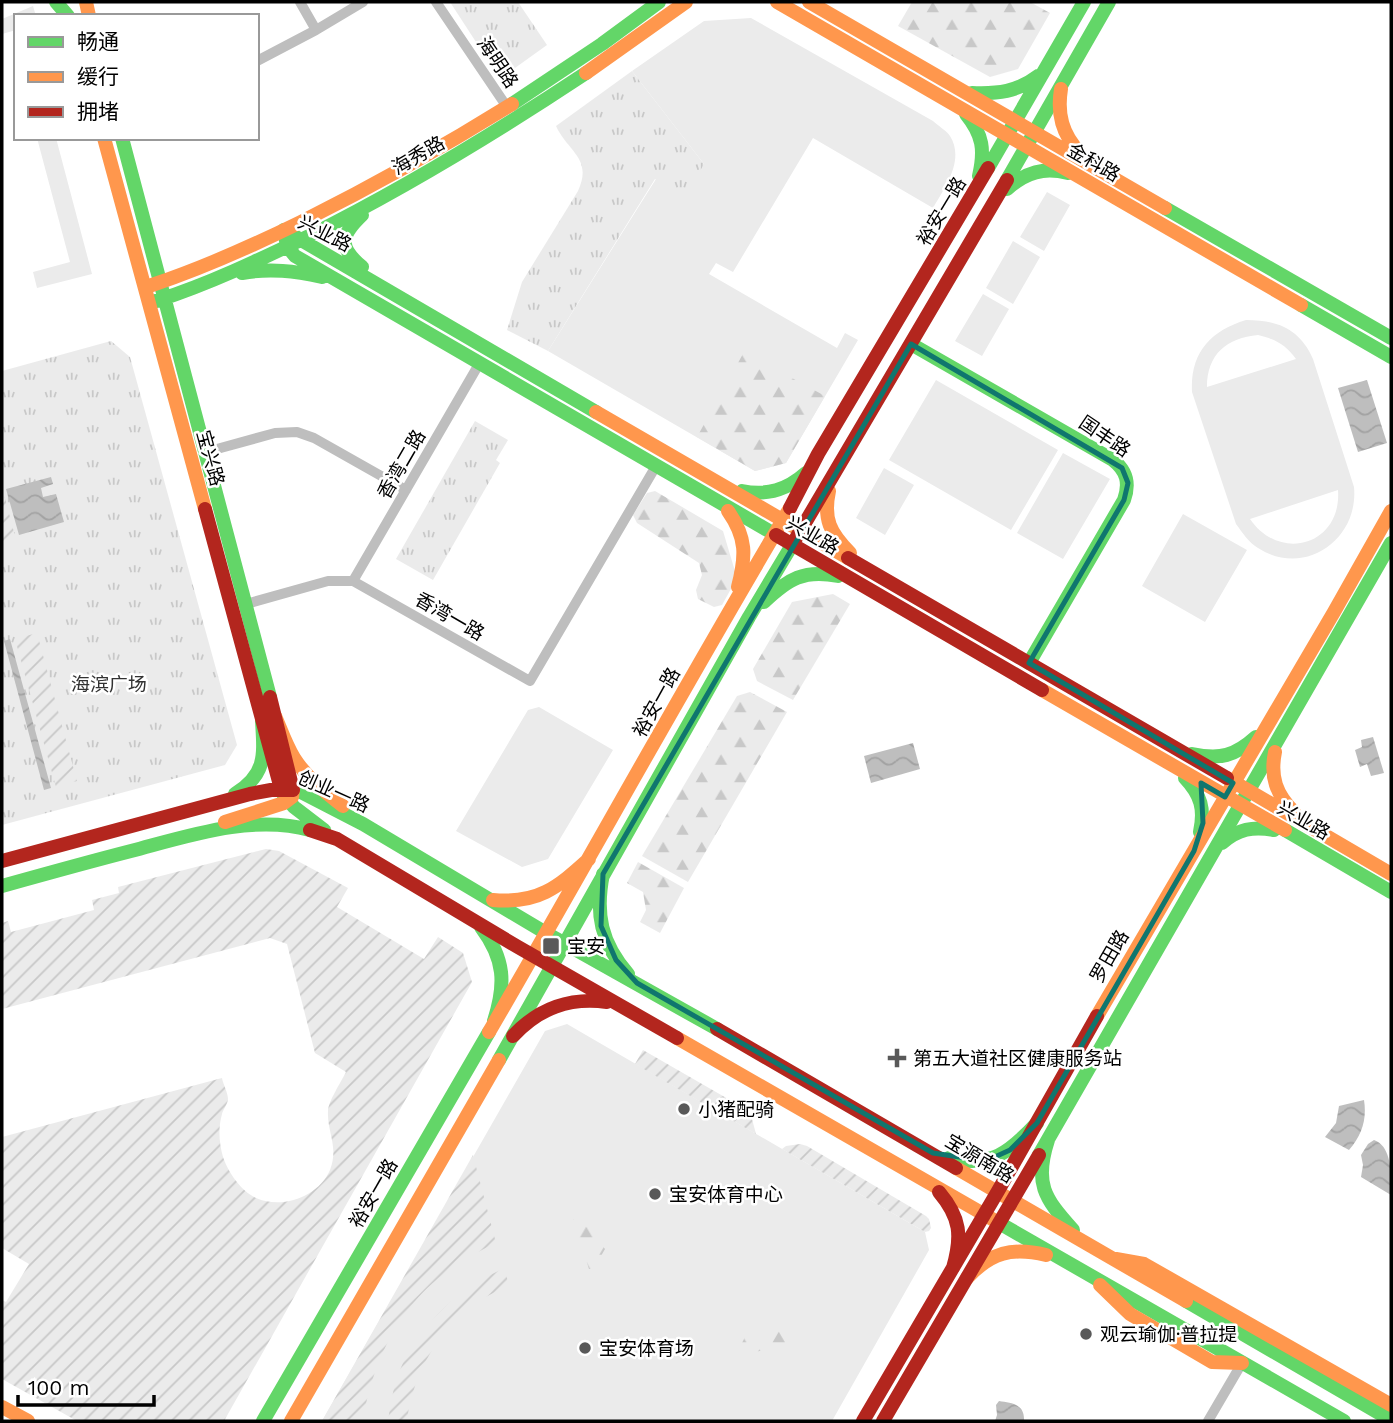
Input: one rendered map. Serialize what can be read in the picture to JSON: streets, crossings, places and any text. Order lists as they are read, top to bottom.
{
  "streets": {
    "main road": [
      "海秀路",
      "金科路",
      "裕安一路",
      "兴业路",
      "国丰路",
      "宝兴路",
      "创业一路",
      "罗田路",
      "宝源南路"
    ],
    "street": ["海明路", "香湾二路", "香湾一路"]
  },
  "crossings": [
    ["海明路", "海秀路"],
    ["海秀路", "兴业路"],
    ["海秀路", "宝兴路"],
    ["金科路", "裕安一路"],
    ["裕安一路", "兴业路"],
    ["裕安一路", "国丰路"],
    ["裕安一路", "创业一路"],
    ["裕安一路", "宝源南路"],
    ["兴业路", "国丰路"],
    ["兴业路", "香湾二路"],
    ["兴业路", "香湾一路"],
    ["兴业路", "罗田路"],
    ["宝兴路", "创业一路"],
    ["香湾二路", "香湾一路"],
    ["创业一路", "宝源南路"],
    ["罗田路", "宝源南路"]
  ],
  "parks": ["海滨广场"],
  "places": {
    "transit": ["宝安"],
    "health": ["第五大道社区健康服务站"],
    "other": [
      "小猪配骑",
      "宝安体育中心",
      "观云瑜伽·普拉提",
      "宝安体育场"
    ]
  },
  "legend": ["畅通", "缓行", "拥堵"],
  "scale_bar": "100 m"
}
